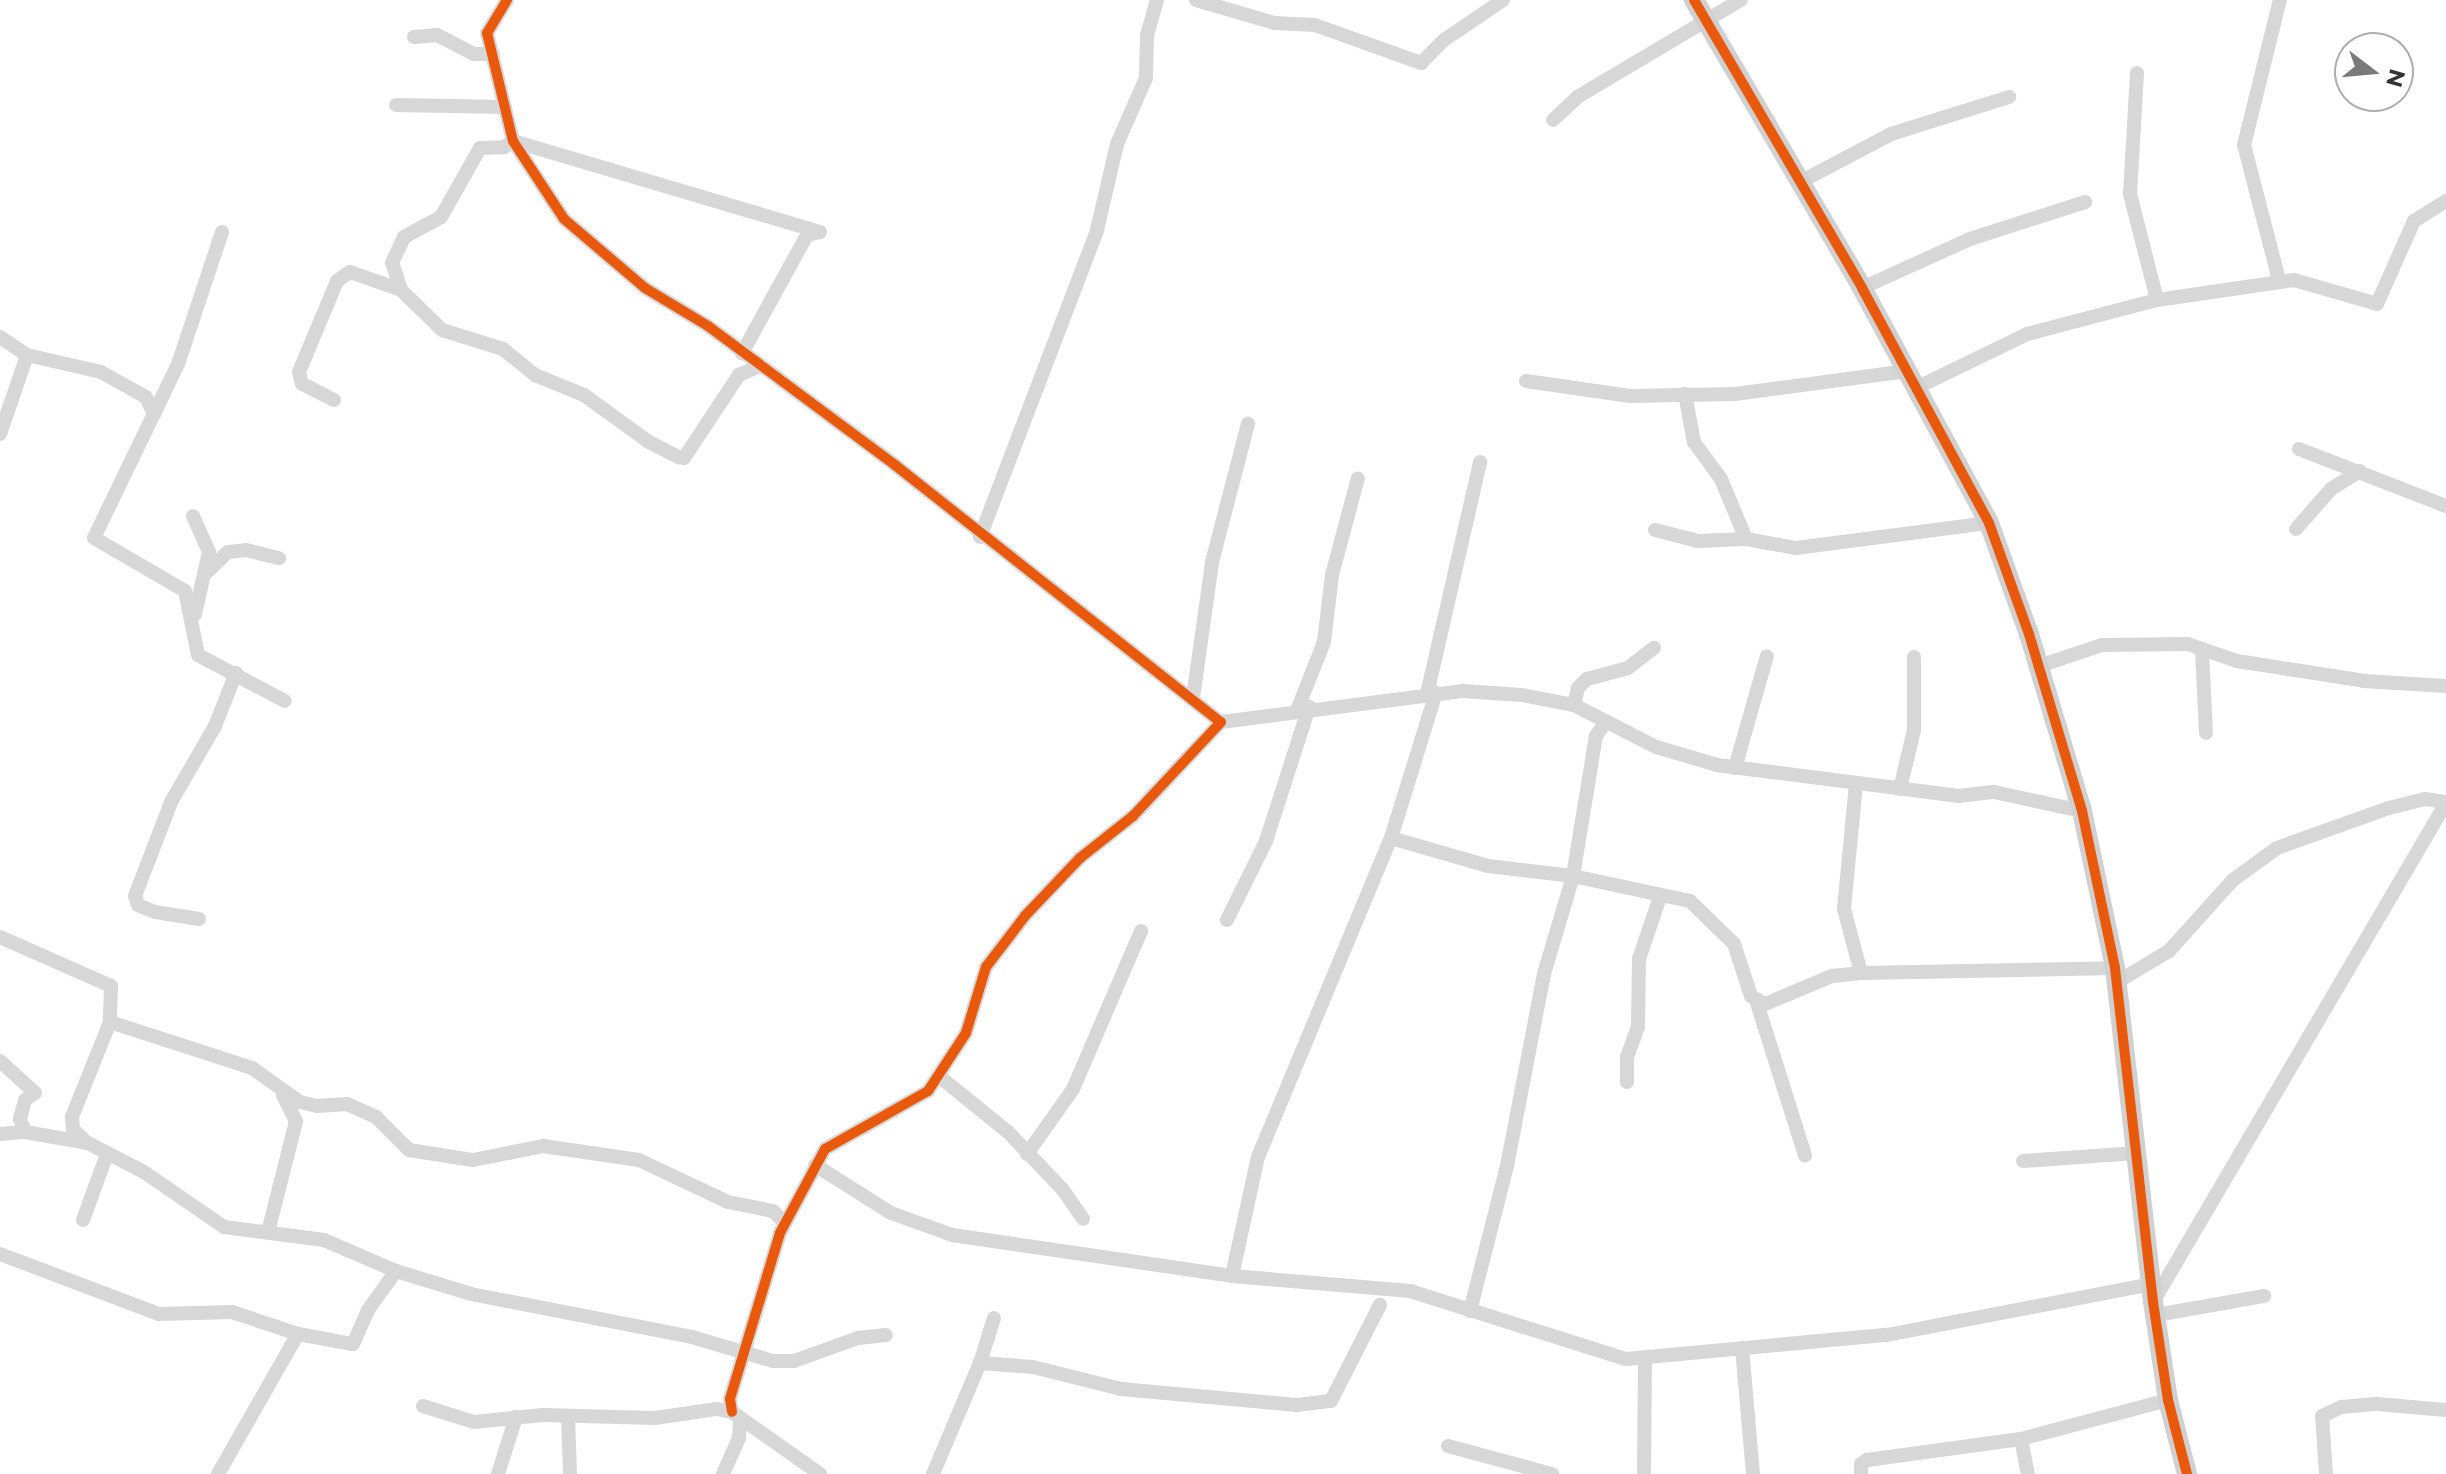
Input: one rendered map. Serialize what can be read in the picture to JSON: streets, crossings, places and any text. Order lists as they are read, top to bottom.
{
  "north": "right"
}
